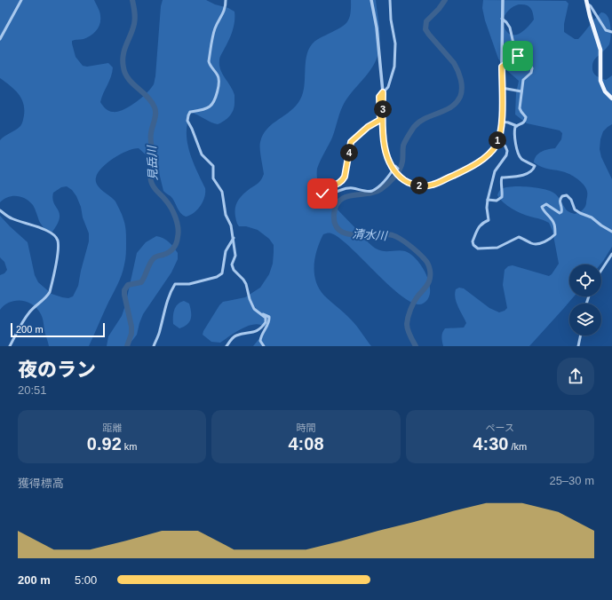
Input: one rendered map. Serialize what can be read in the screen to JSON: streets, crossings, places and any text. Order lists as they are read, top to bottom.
{
  "water": ["見岳川", "清水川"],
  "scale_bar": "200 m",
  "page": {
    "pins": [
      "3",
      "1",
      "4",
      "2"
    ],
    "scale": "200 m",
    "heading": ["夜のラン", "20:51"],
    "stats": [
      ["距離", "0.92 km"],
      ["時間", "4:08"],
      ["ペース", "4:30 /km"]
    ],
    "chart": ["獲得標高", "25–30 m"],
    "list": [
      {
        "name": "200 m",
        "note": "5:00"
      }
    ]
  }
}
